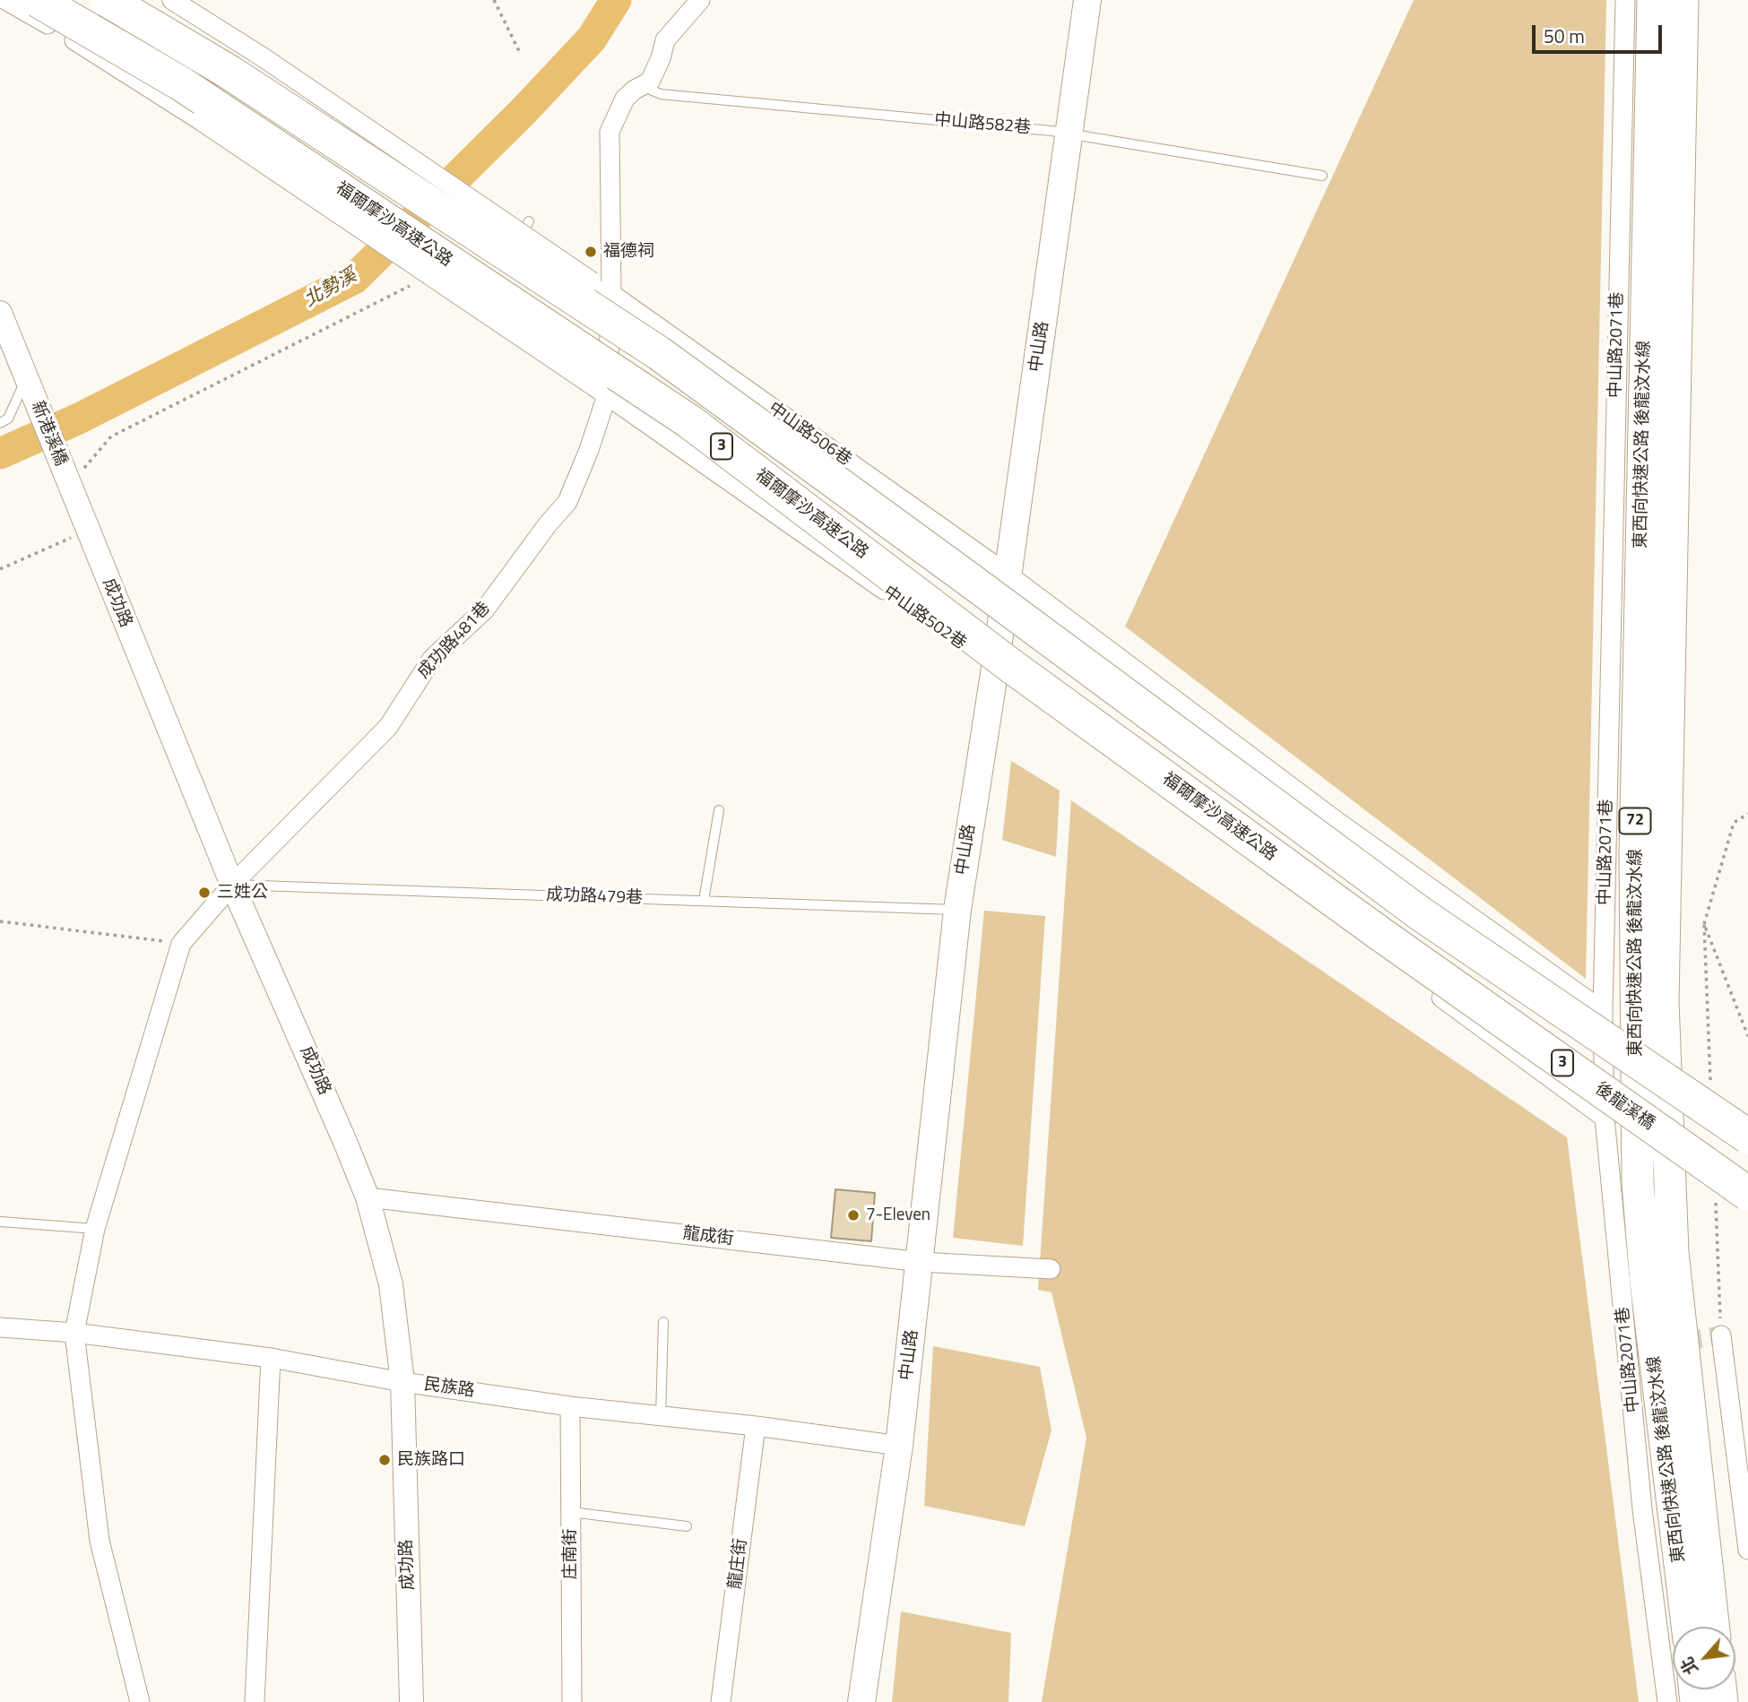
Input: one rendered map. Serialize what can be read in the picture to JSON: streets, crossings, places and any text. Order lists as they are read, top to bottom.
{
  "streets": {
    "highway": [
      "福爾摩沙高速公路",
      "東西向快速公路 後龍汶水線",
      "3",
      "72",
      "後龍溪橋"
    ],
    "main road": ["中山路"],
    "street": [
      "中山路2071巷",
      "新港溪橋",
      "中山路506巷",
      "成功路",
      "中山路502巷",
      "成功路481巷",
      "龍成街",
      "民族路",
      "庄南街",
      "龍庄街"
    ],
    "lane": ["中山路582巷", "成功路479巷"]
  },
  "crossings": [
    ["中山路582巷", "中山路"],
    ["中山路582巷", "成功路481巷"],
    ["福爾摩沙高速公路", "後龍溪橋"],
    ["中山路2071巷", "中山路506巷"],
    ["中山路2071巷", "中山路502巷"],
    ["中山路", "中山路506巷"],
    ["中山路", "中山路502巷"],
    ["中山路", "成功路479巷"],
    ["中山路", "龍成街"],
    ["中山路", "民族路"],
    ["新港溪橋", "成功路"],
    ["中山路506巷", "成功路481巷"],
    ["成功路", "成功路481巷"],
    ["成功路", "成功路479巷"],
    ["成功路", "龍成街"],
    ["成功路", "民族路"],
    ["中山路502巷", "成功路481巷"],
    ["成功路481巷", "成功路479巷"],
    ["民族路", "庄南街"],
    ["民族路", "龍庄街"]
  ],
  "water": ["北勢溪"],
  "places": [
    "福德祠",
    "三姓公",
    "7-Eleven",
    "民族路口"
  ],
  "scale_bar": "50 m",
  "north": "bottom left"
}
